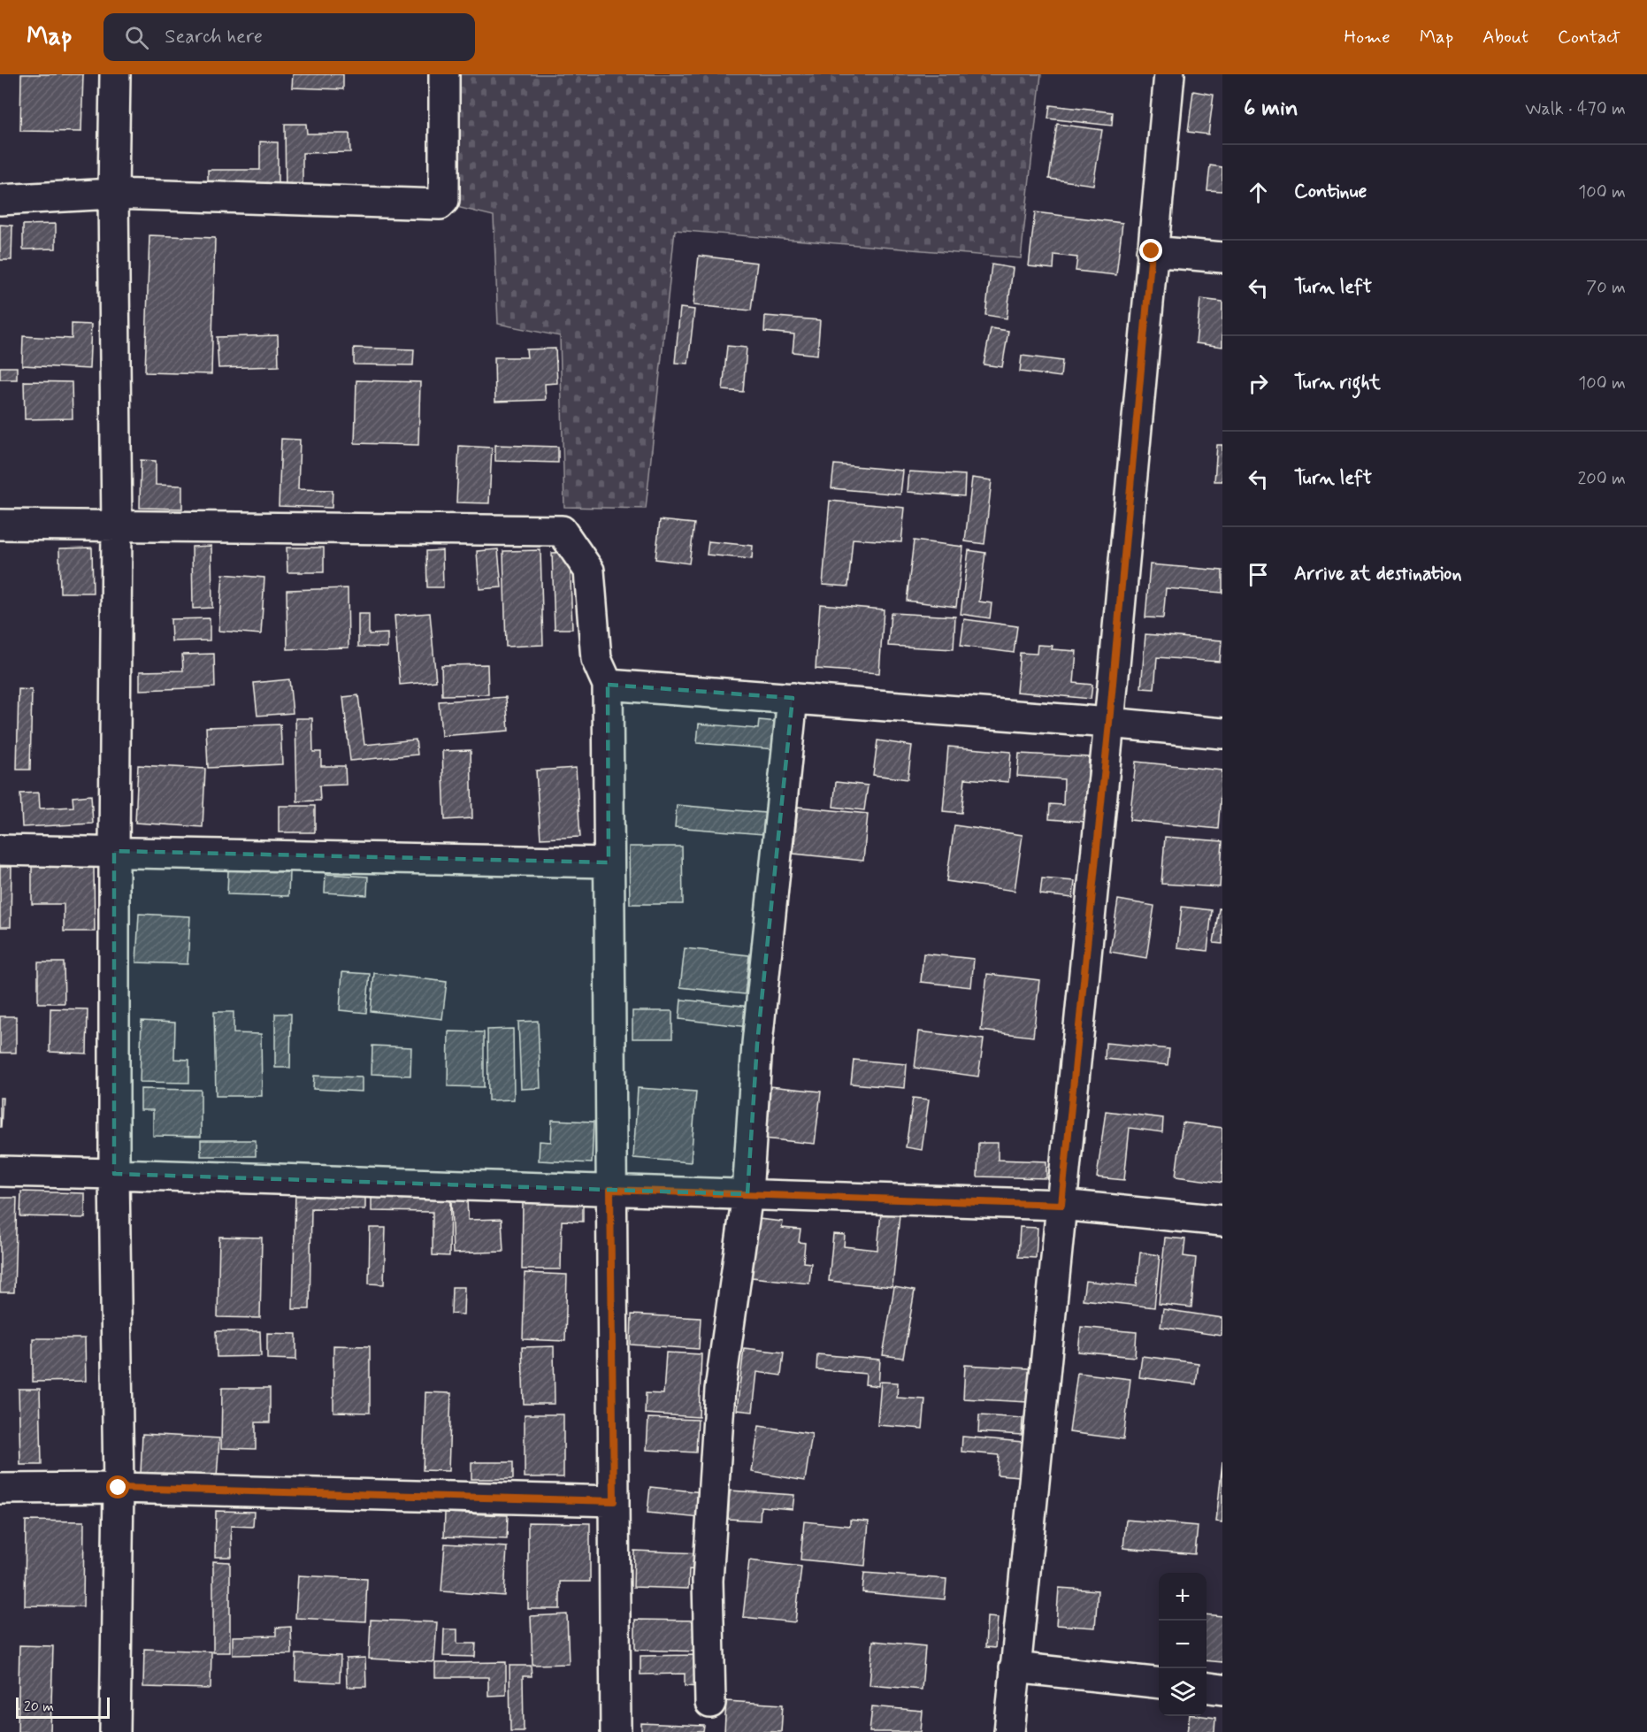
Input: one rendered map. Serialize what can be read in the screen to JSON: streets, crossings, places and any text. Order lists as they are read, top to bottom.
{
  "scale_bar": "20 m",
  "page": {
    "header": "Map",
    "search": "Search here",
    "nav": [
      "Home",
      "Map",
      "About",
      "Contact"
    ],
    "heading": ["6 min", "Walk · 470 m"],
    "list": [
      ["Continue", "100 m"],
      ["Turn left", "70 m"],
      ["Turn right", "100 m"],
      ["Turn left", "200 m"],
      "Arrive at destination"
    ],
    "map_buttons": ["+", "−"],
    "scale": "20 m"
  }
}
